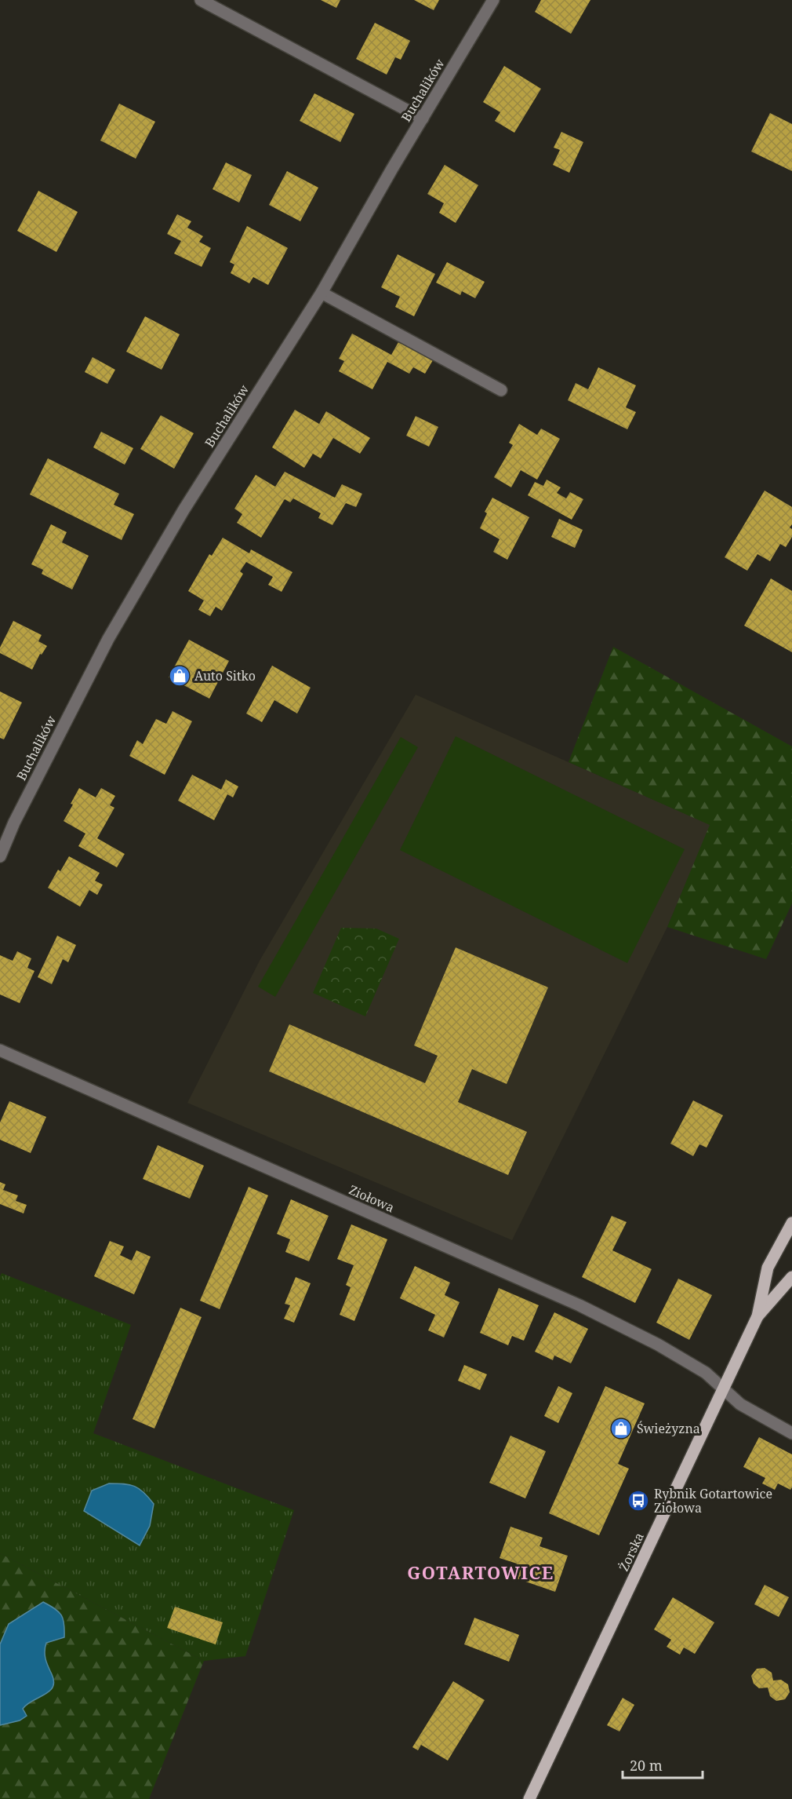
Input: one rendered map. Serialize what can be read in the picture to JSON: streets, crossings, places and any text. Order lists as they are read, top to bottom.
{
  "streets": {
    "main road": ["Żorska"],
    "street": ["Buchalików", "Ziołowa"]
  },
  "crossings": [
    ["Ziołowa", "Żorska"]
  ],
  "districts": ["GOTARTOWICE"],
  "places": {
    "shop": ["Auto Sitko", "Świeżyzna"],
    "bus stop": ["Rybnik Gotartowice Ziołowa"]
  },
  "scale_bar": "20 m"
}
